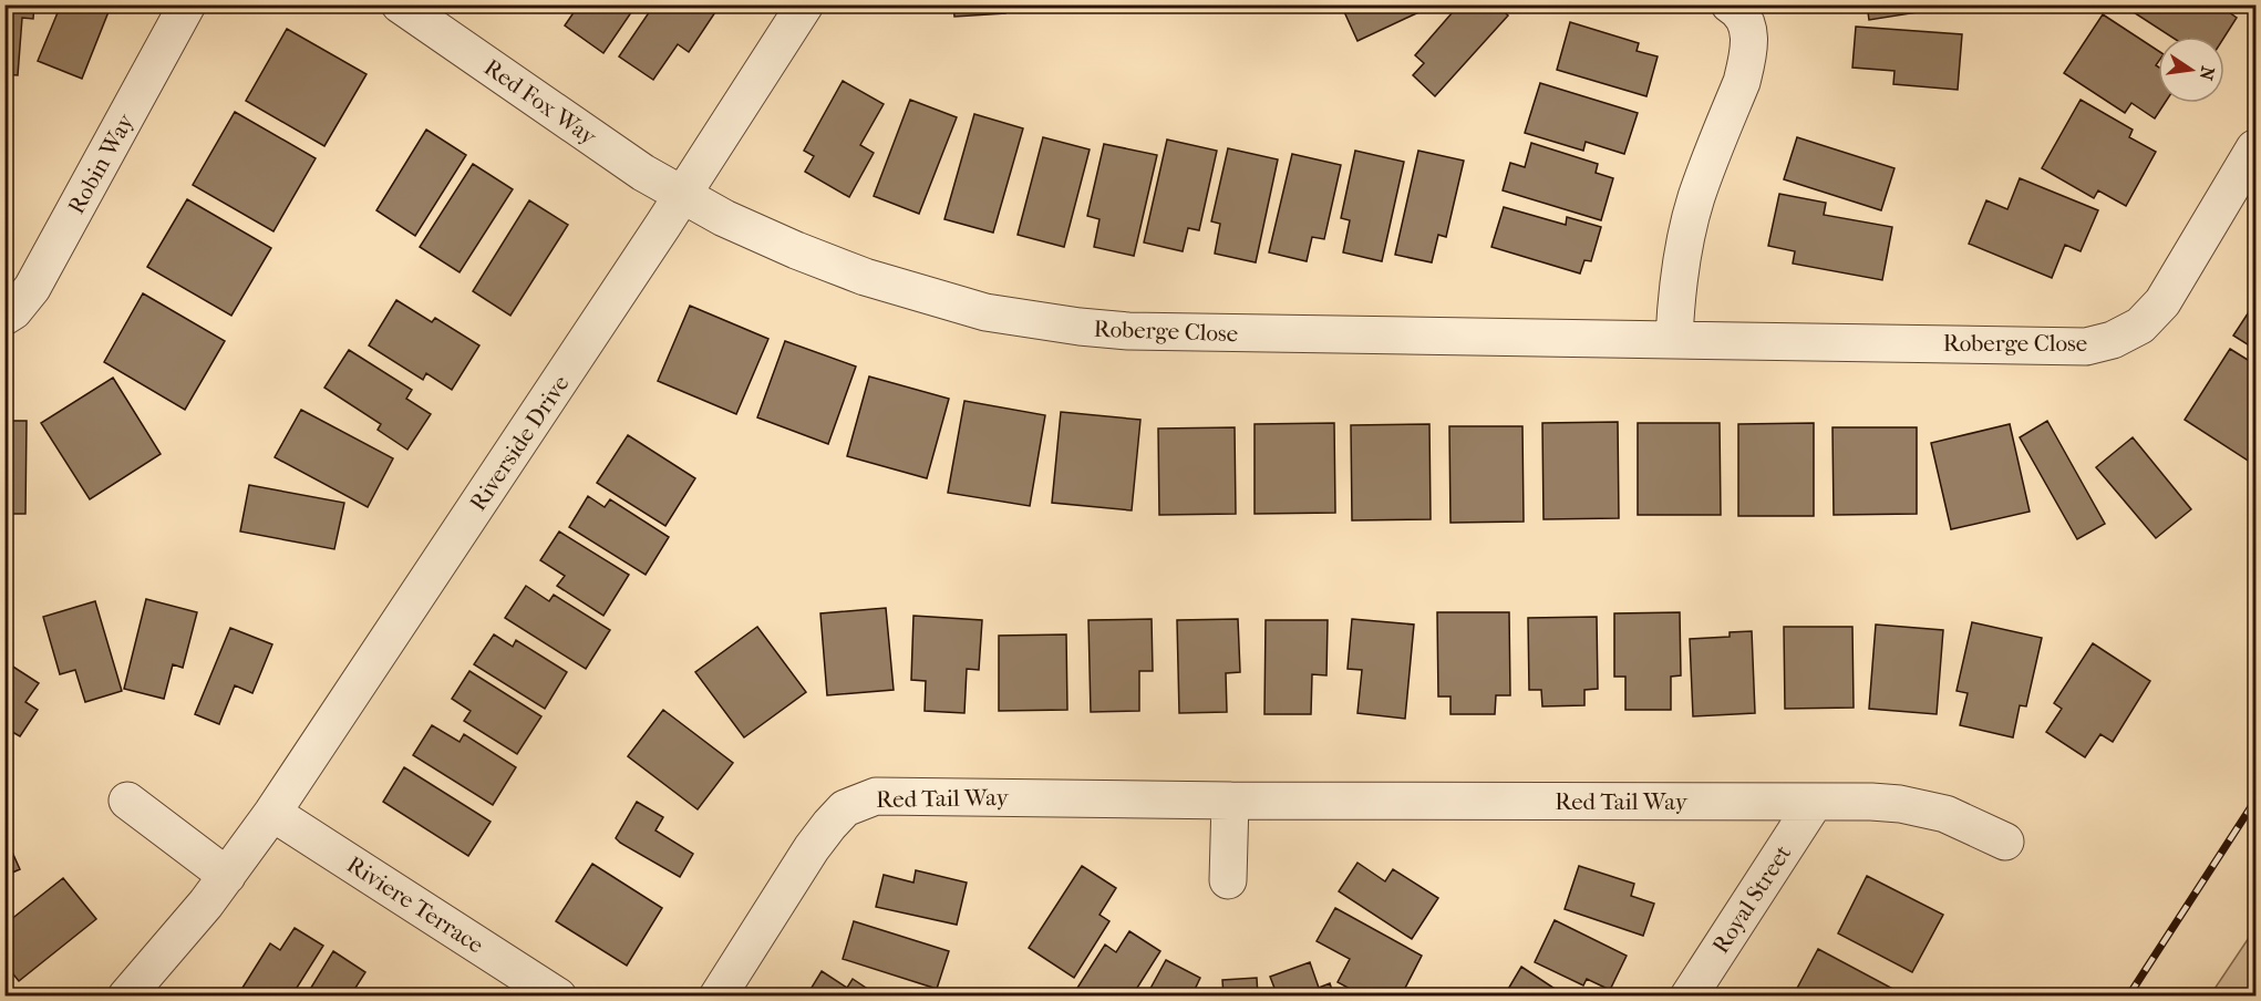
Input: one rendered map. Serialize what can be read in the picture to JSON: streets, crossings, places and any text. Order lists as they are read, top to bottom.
{
  "streets": {
    "street": [
      "Red Fox Way",
      "Robin Way",
      "Roberge Close",
      "Riverside Drive",
      "Red Tail Way",
      "Royal Street",
      "Riviere Terrace"
    ]
  },
  "crossings": [
    ["Red Fox Way", "Roberge Close"],
    ["Red Fox Way", "Riverside Drive"],
    ["Roberge Close", "Riverside Drive"],
    ["Riverside Drive", "Riviere Terrace"],
    ["Red Tail Way", "Royal Street"]
  ],
  "north": "right"
}
